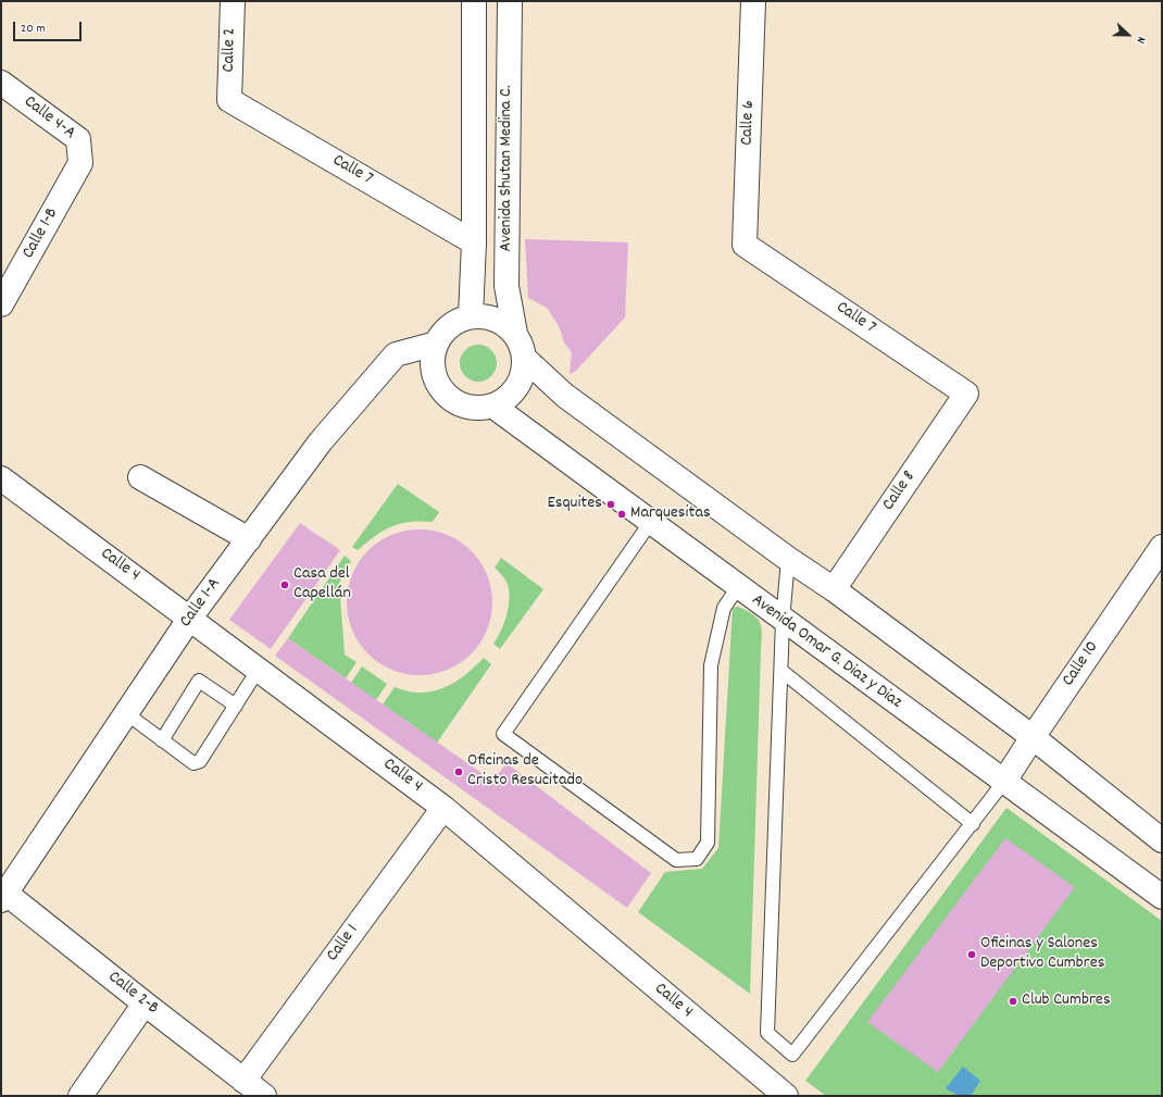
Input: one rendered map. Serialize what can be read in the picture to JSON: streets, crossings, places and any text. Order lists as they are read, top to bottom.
{
  "streets": {
    "street": [
      "Calle 2",
      "Calle 4-A",
      "Calle 6",
      "Avenida Shutan Medina C.",
      "Calle 7",
      "Calle 1-B",
      "Calle 8",
      "Calle 4",
      "Calle 1-A",
      "Avenida Omar G. Diaz y Diaz",
      "Calle 10",
      "Calle 1",
      "Calle 2-B"
    ]
  },
  "crossings": [
    ["Calle 2", "Calle 7"],
    ["Calle 4-A", "Calle 1-B"],
    ["Calle 6", "Calle 7"],
    ["Avenida Shutan Medina C.", "Calle 7"],
    ["Avenida Shutan Medina C.", "Calle 1-A"],
    ["Avenida Shutan Medina C.", "Avenida Omar G. Diaz y Diaz"],
    ["Calle 7", "Calle 8"],
    ["Calle 4", "Calle 1-A"],
    ["Calle 4", "Calle 1"],
    ["Calle 1-A", "Avenida Omar G. Diaz y Diaz"],
    ["Calle 1-A", "Calle 2-B"],
    ["Avenida Omar G. Diaz y Diaz", "Calle 10"],
    ["Calle 1", "Calle 2-B"]
  ],
  "places": [
    "Esquites",
    "Marquesitas",
    "Casa del Capellán",
    "Oficinas de Cristo Resucitado",
    "Oficinas y Salones Deportivo Cumbres",
    "Club Cumbres"
  ],
  "scale_bar": "20 m",
  "north": "right"
}
